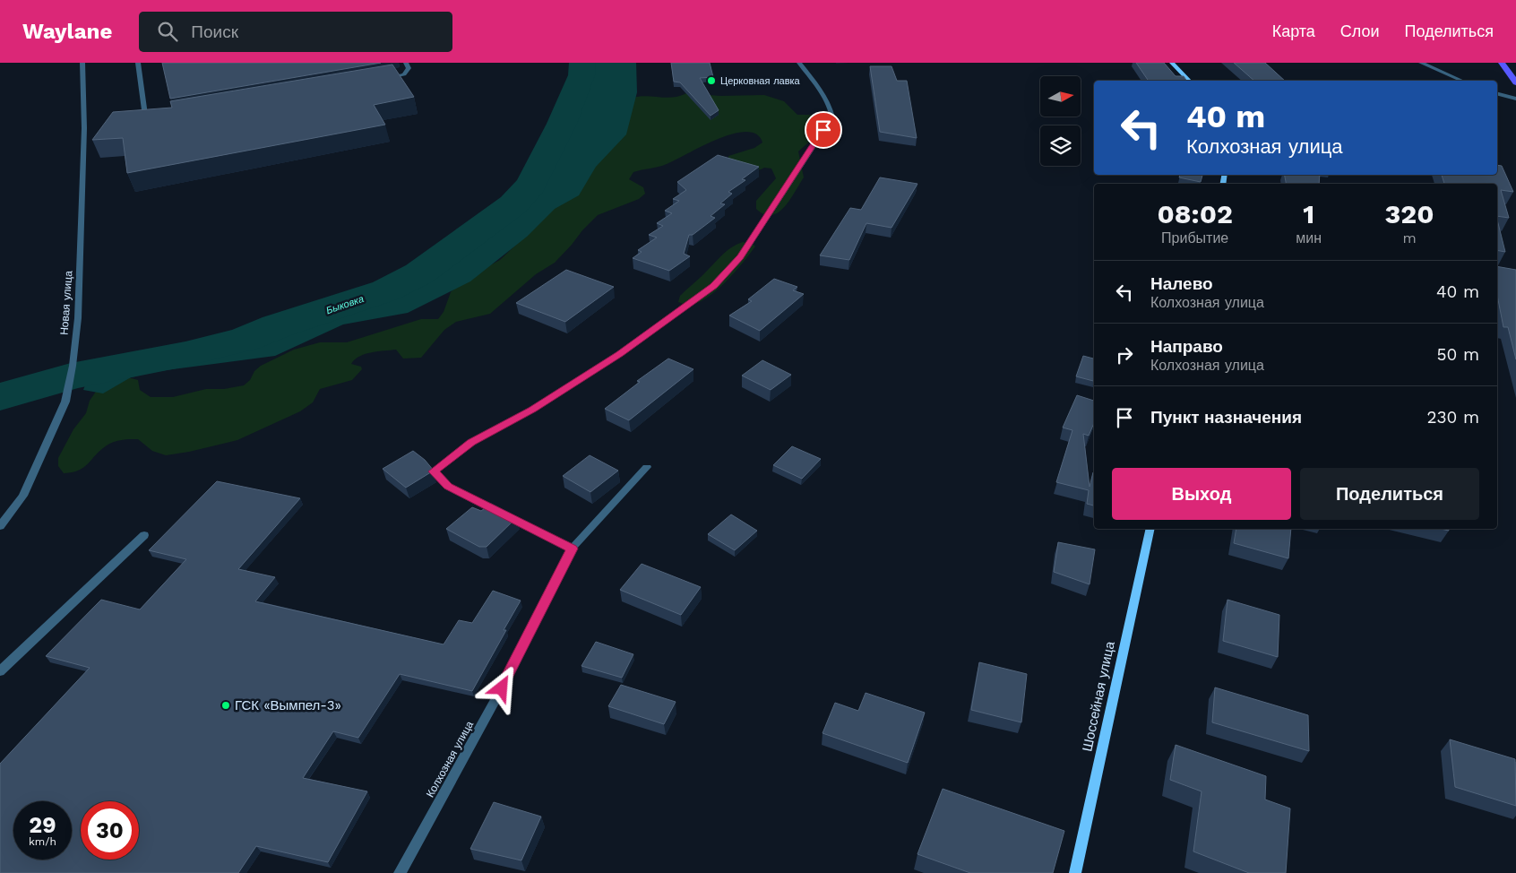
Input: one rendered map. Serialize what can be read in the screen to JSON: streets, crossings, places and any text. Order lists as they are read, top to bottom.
{
  "streets": {
    "street": ["Новая улица", "Шоссейная улица", "Колхозная улица"]
  },
  "water": ["Быковка"],
  "places": ["Церковная лавка", "ГСК «Вымпел-3»"],
  "north": "right",
  "page": {
    "header": "Waylane",
    "search": "Поиск",
    "nav": ["Карта", "Слои", "Поделиться"],
    "turn": ["40 m", "Колхозная улица"],
    "eta": [
      "08:02",
      "Прибытие",
      "1",
      "мин",
      "320",
      "m"
    ],
    "list": [
      {
        "name": "Налево",
        "note": "Колхозная улица",
        "value": "40 m"
      },
      {
        "name": "Направо",
        "note": "Колхозная улица",
        "value": "50 m"
      },
      {
        "name": "Пункт назначения",
        "value": "230 m"
      }
    ],
    "buttons": ["Выход", "Поделиться"],
    "speed": "29 km/h",
    "limit": "30"
  }
}
